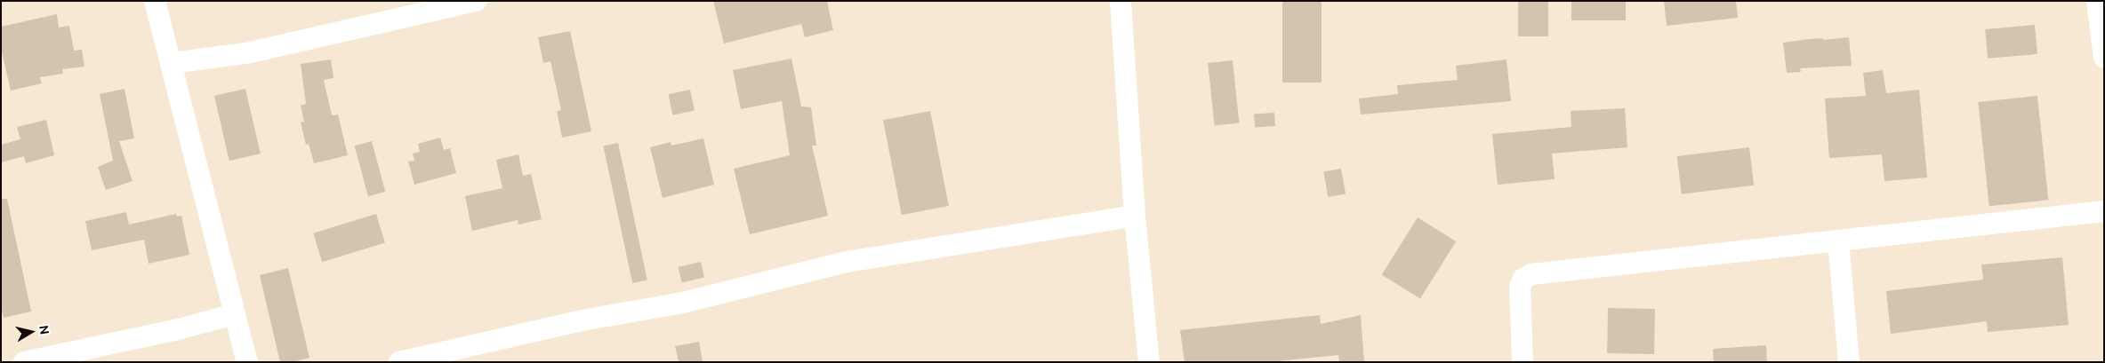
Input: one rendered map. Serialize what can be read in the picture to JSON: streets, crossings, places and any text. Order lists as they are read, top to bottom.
{
  "north": "right"
}
